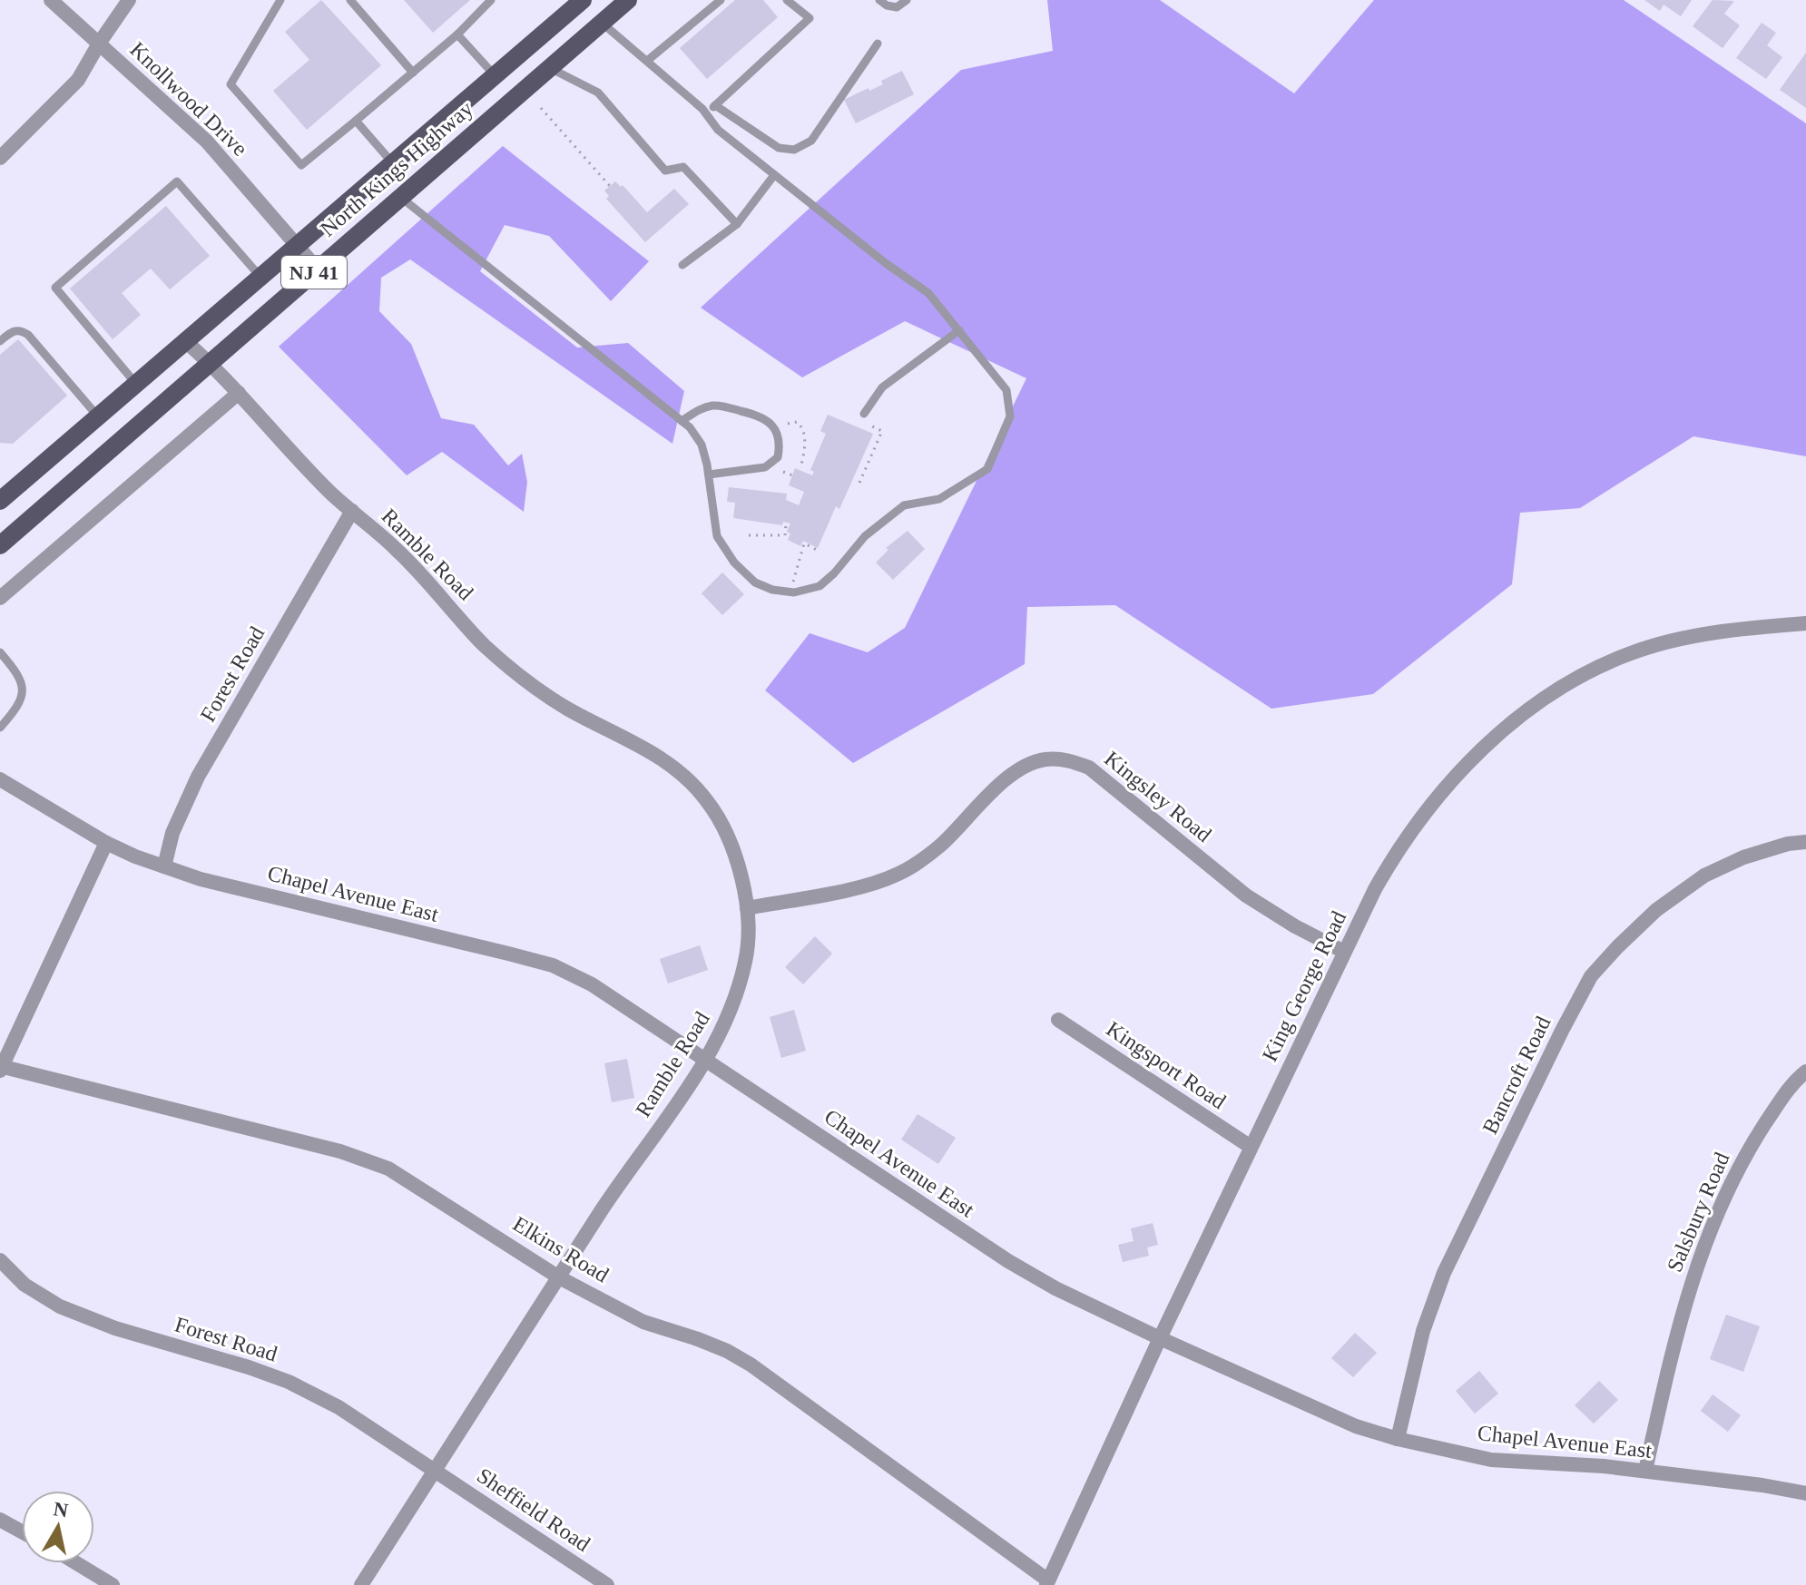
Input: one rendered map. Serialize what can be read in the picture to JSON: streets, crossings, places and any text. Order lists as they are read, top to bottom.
{
  "streets": {
    "main road": ["North Kings Highway", "NJ 41"],
    "street": [
      "Knollwood Drive",
      "Ramble Road",
      "Forest Road",
      "Kingsley Road",
      "Chapel Avenue East",
      "King George Road",
      "Kingsport Road",
      "Bancroft Road",
      "Salsbury Road",
      "Elkins Road",
      "Sheffield Road"
    ]
  },
  "crossings": [
    ["Knollwood Drive", "North Kings Highway"],
    ["North Kings Highway", "Ramble Road"],
    ["Ramble Road", "Forest Road"],
    ["Ramble Road", "Kingsley Road"],
    ["Ramble Road", "Chapel Avenue East"],
    ["Ramble Road", "Elkins Road"],
    ["Ramble Road", "Sheffield Road"],
    ["Forest Road", "Chapel Avenue East"],
    ["Forest Road", "Sheffield Road"],
    ["Kingsley Road", "King George Road"],
    ["Chapel Avenue East", "King George Road"],
    ["Chapel Avenue East", "Bancroft Road"],
    ["Chapel Avenue East", "Salsbury Road"],
    ["King George Road", "Kingsport Road"],
    ["King George Road", "Elkins Road"]
  ],
  "north": "top"
}
